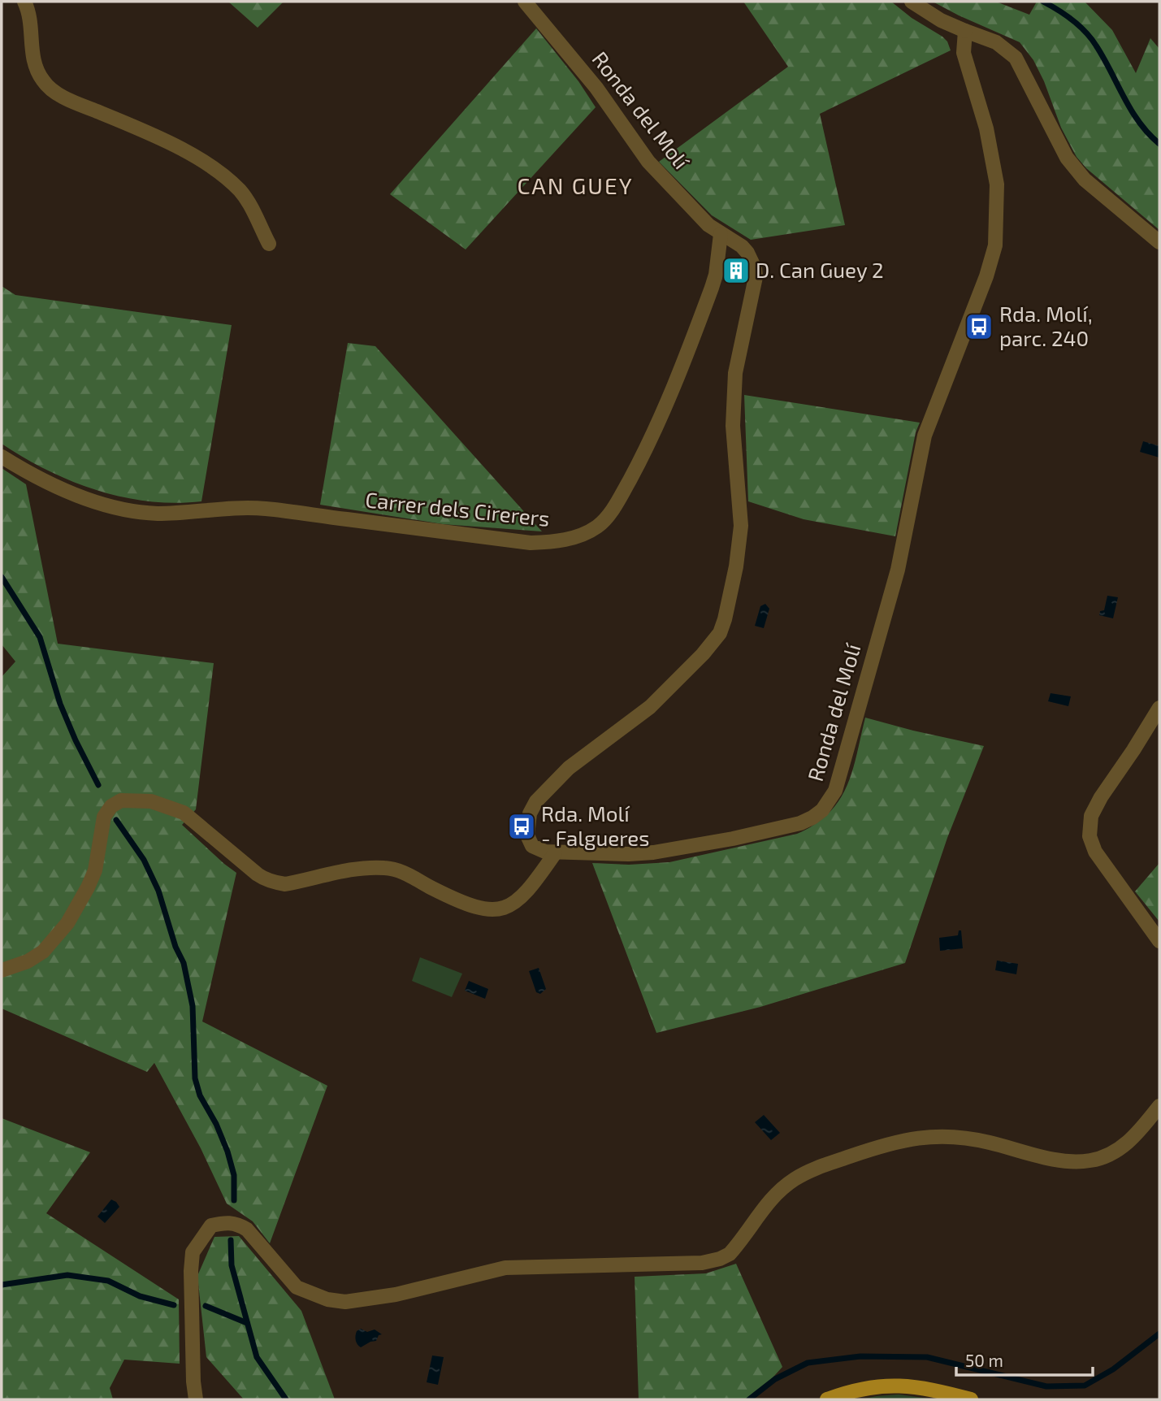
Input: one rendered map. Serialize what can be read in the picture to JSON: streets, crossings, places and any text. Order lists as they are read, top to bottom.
{
  "streets": {
    "street": ["Ronda del Molí", "Carrer dels Cirerers"]
  },
  "crossings": [
    ["Ronda del Molí", "Carrer dels Cirerers"]
  ],
  "districts": ["CAN GUEY"],
  "places": {
    "building": ["D. Can Guey 2"],
    "bus stop": ["Rda. Molí, parc. 240", "Rda. Molí - Falgueres"]
  },
  "scale_bar": "50 m"
}
